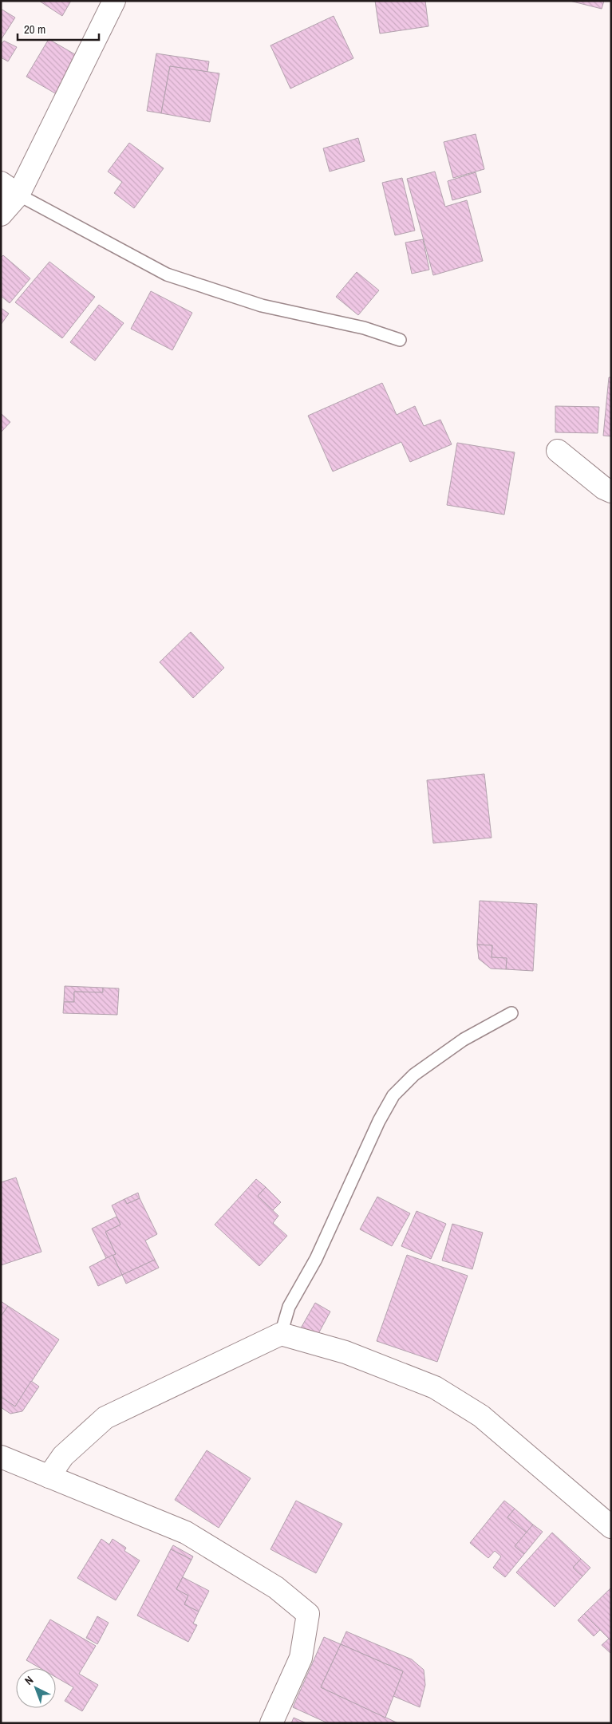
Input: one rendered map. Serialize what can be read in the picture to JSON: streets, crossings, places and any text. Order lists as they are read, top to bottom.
{
  "scale_bar": "20 m",
  "north": "top left"
}
